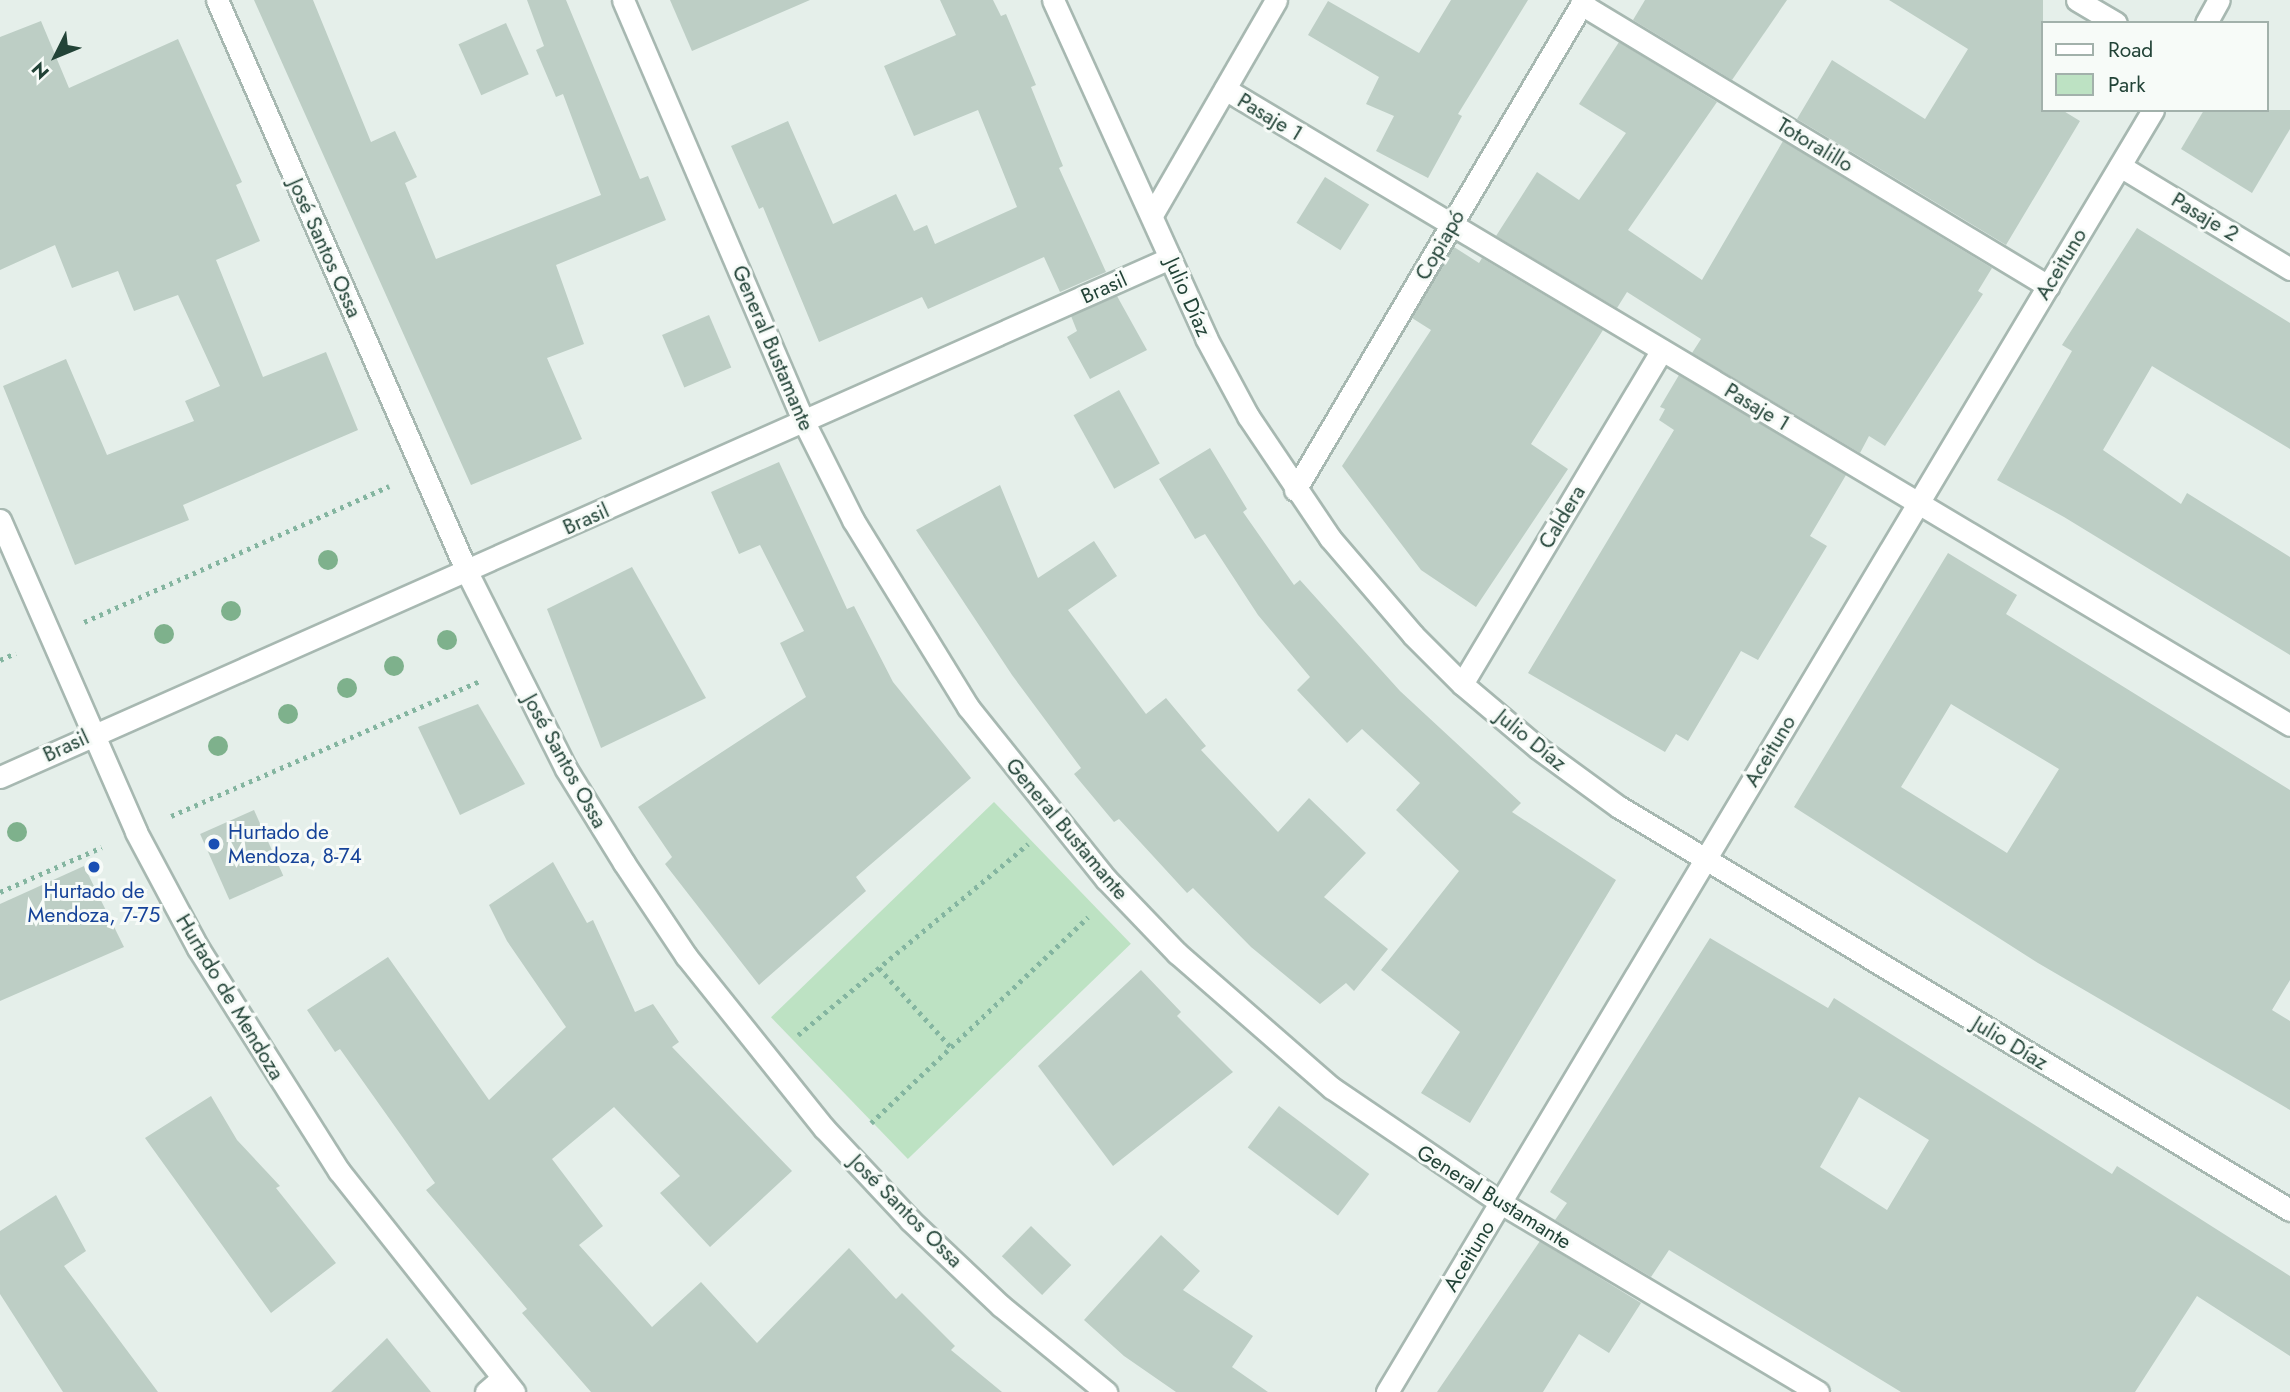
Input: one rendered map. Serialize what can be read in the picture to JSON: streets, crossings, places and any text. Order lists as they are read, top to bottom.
{
  "streets": {
    "street": [
      "Pasaje 1",
      "Totoralillo",
      "Pasaje 2",
      "Copiapó",
      "José Santos Ossa",
      "Aceituno",
      "Brasil",
      "Julio Díaz",
      "General Bustamante",
      "Caldera",
      "Hurtado de Mendoza"
    ]
  },
  "crossings": [
    ["Pasaje 1", "Copiapó"],
    ["Pasaje 1", "Aceituno"],
    ["Pasaje 1", "Caldera"],
    ["Totoralillo", "Copiapó"],
    ["Totoralillo", "Aceituno"],
    ["Pasaje 2", "Aceituno"],
    ["Copiapó", "Julio Díaz"],
    ["José Santos Ossa", "Brasil"],
    ["Aceituno", "Julio Díaz"],
    ["Aceituno", "General Bustamante"],
    ["Brasil", "Julio Díaz"],
    ["Brasil", "General Bustamante"],
    ["Brasil", "Hurtado de Mendoza"],
    ["Julio Díaz", "Caldera"]
  ],
  "places": ["Hurtado de Mendoza, 8-74", "Hurtado de Mendoza, 7-75"],
  "legend": ["Road", "Park"],
  "north": "bottom left"
}
